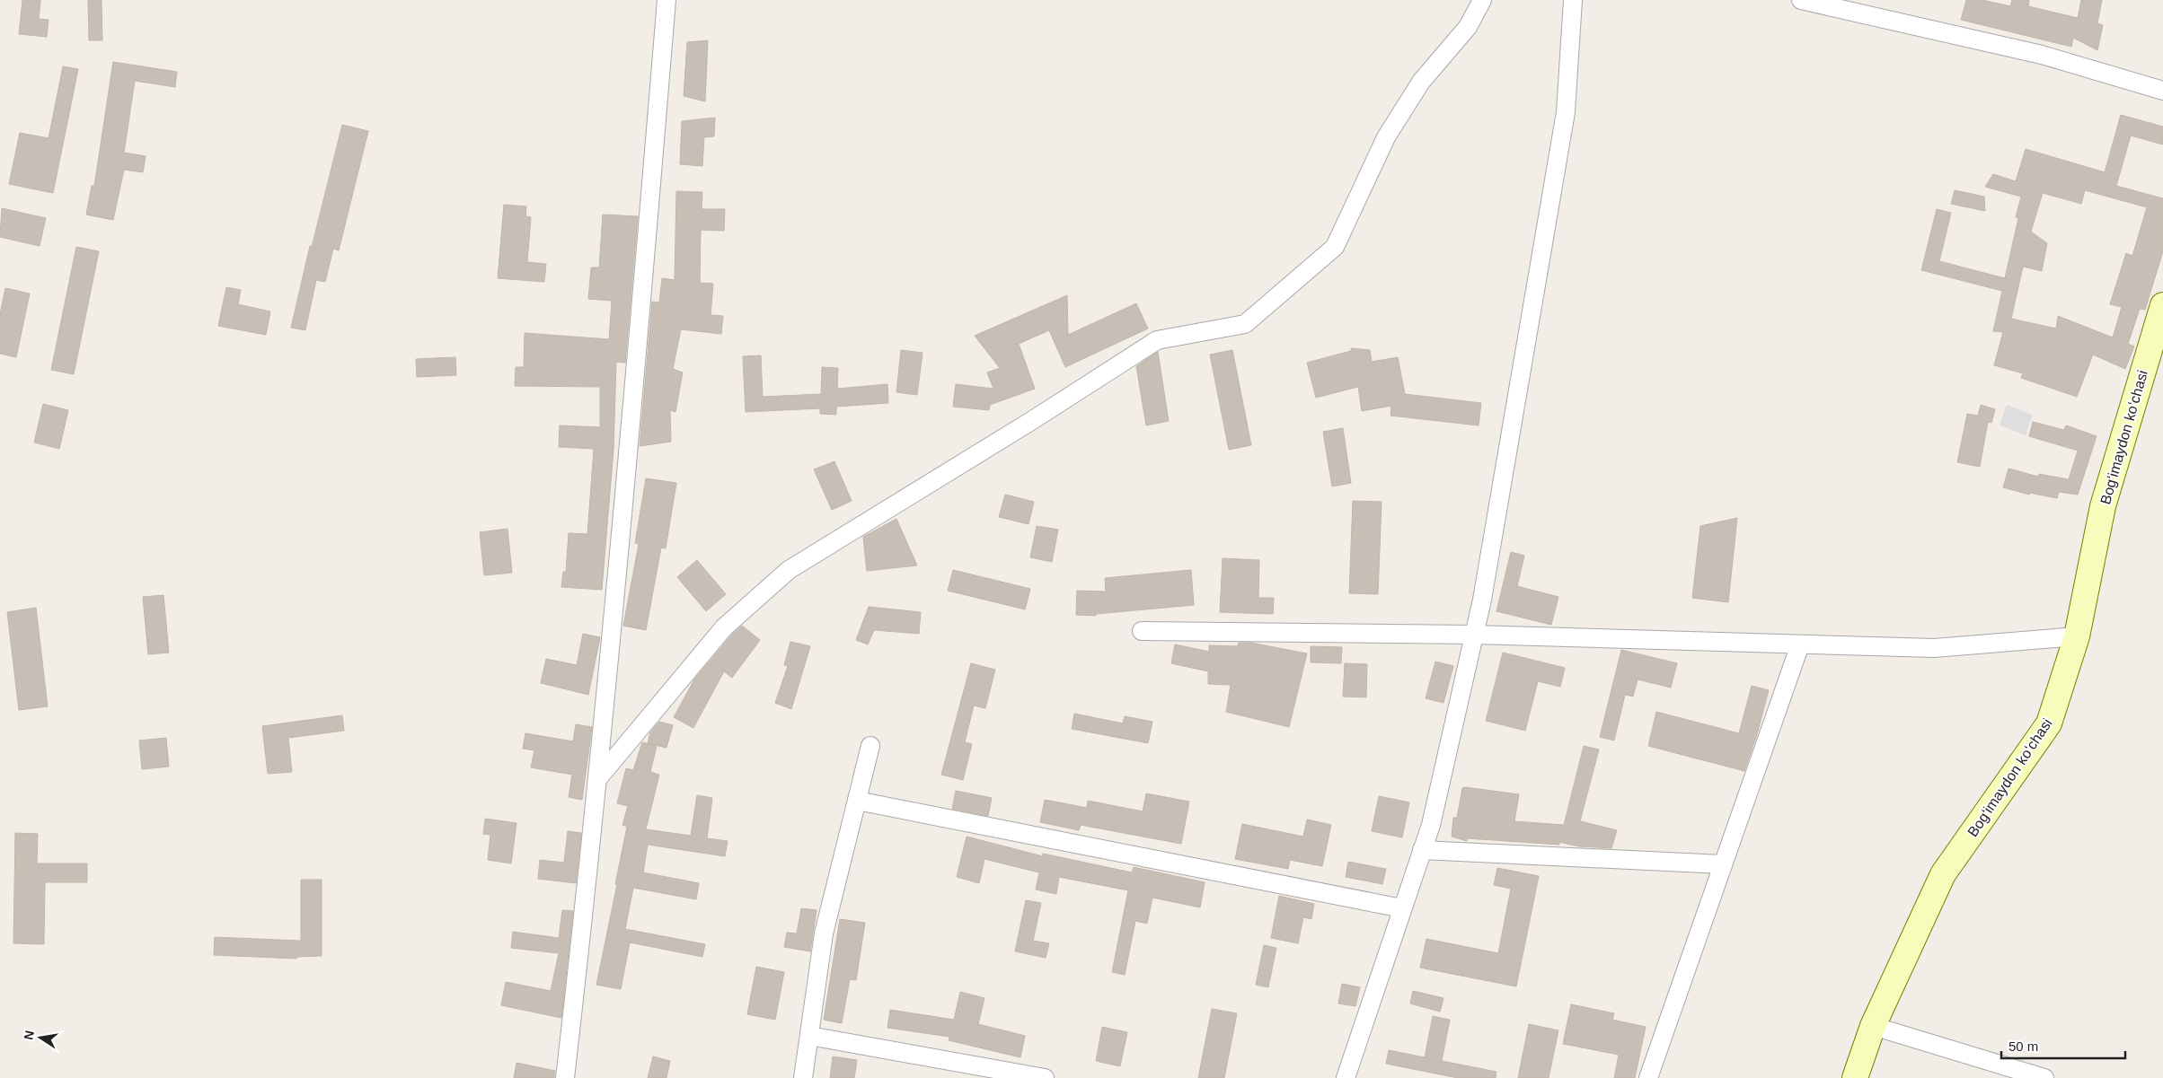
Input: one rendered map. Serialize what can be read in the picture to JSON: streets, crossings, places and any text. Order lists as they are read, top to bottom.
{
  "streets": {
    "main road": ["Bogʻimaydon koʻchasi"]
  },
  "scale_bar": "50 m",
  "north": "left"
}
